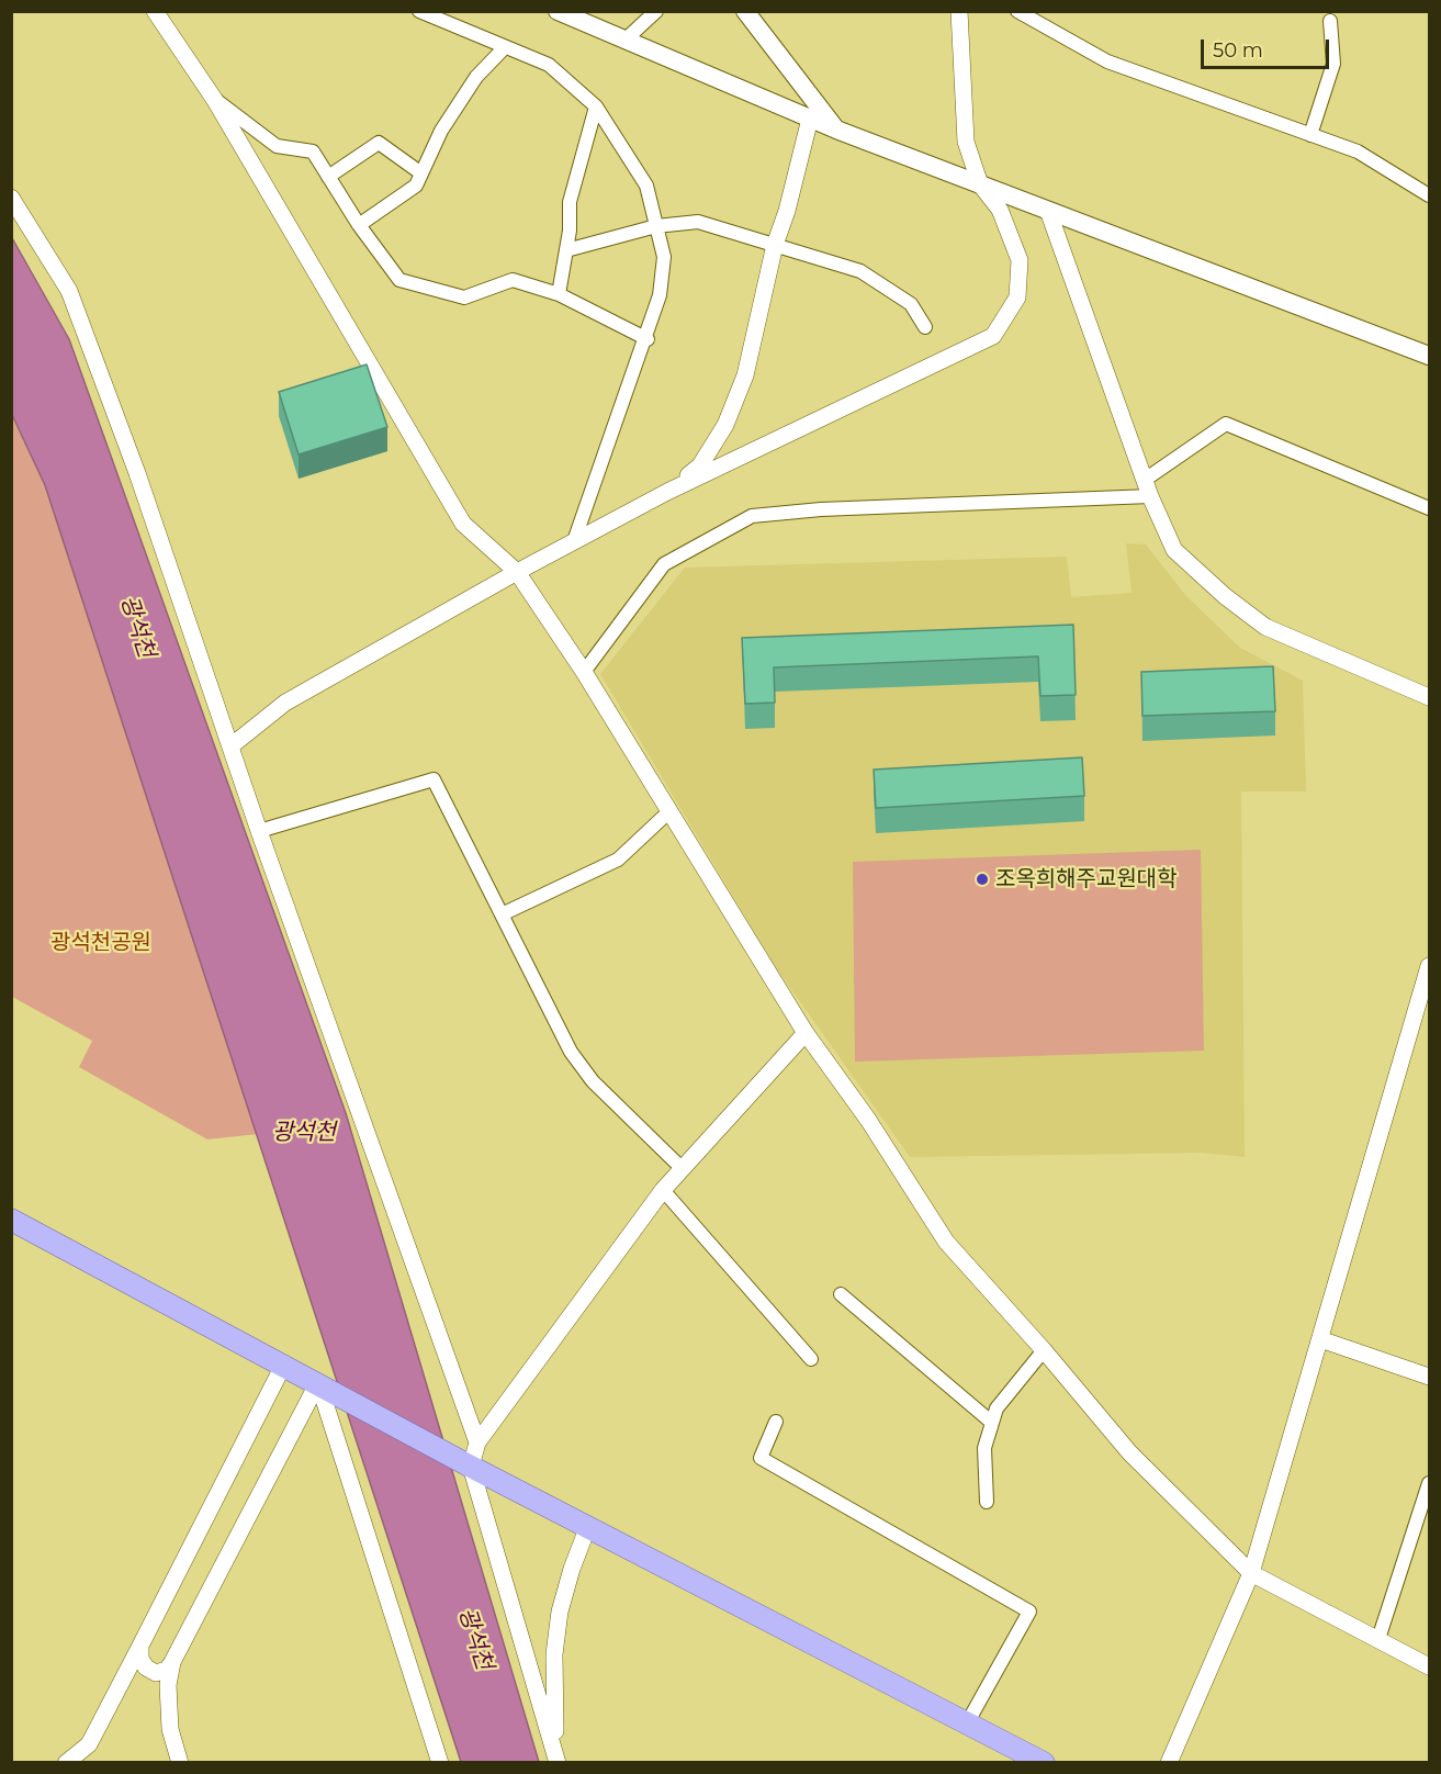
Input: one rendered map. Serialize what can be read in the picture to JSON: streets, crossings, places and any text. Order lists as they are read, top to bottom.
{
  "water": ["광석천"],
  "parks": ["광석천공원"],
  "places": ["조옥희해주교원대학"],
  "scale_bar": "50 m"
}
